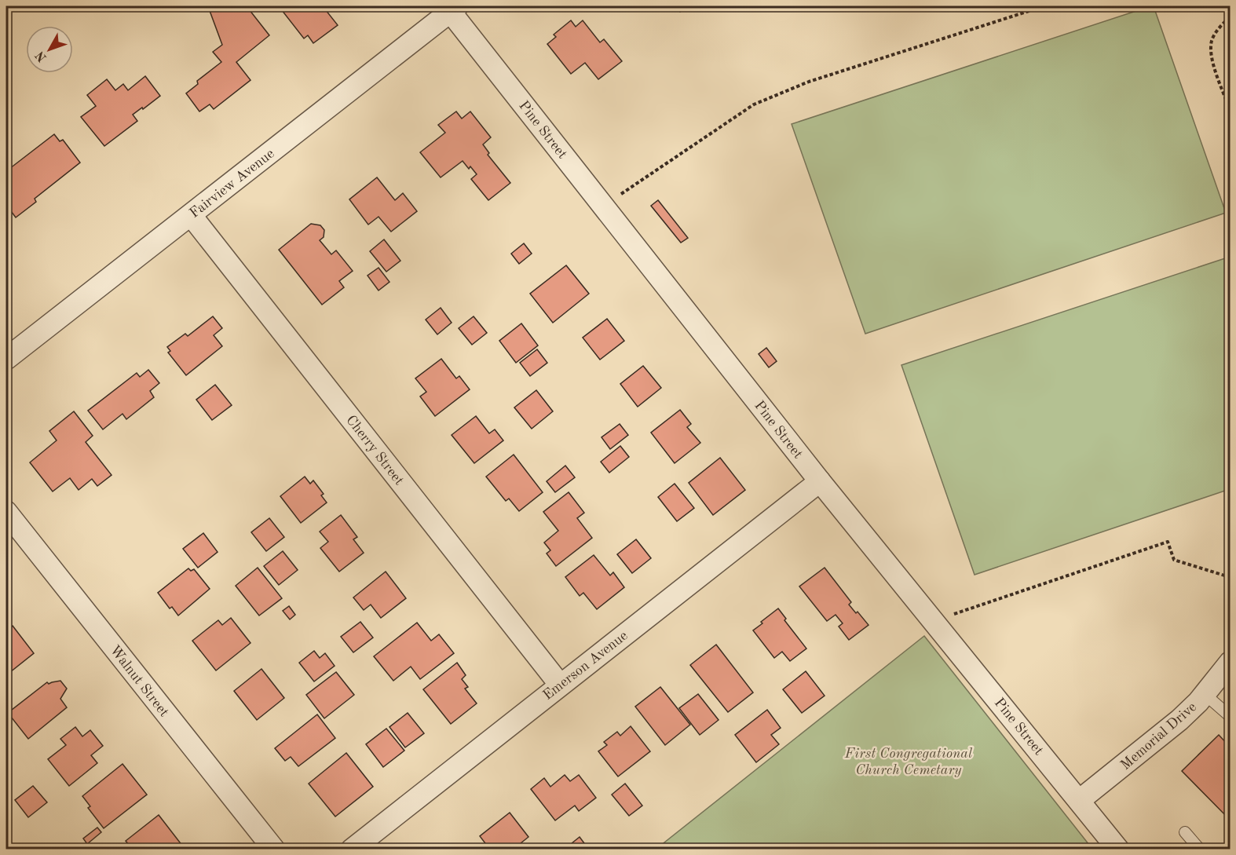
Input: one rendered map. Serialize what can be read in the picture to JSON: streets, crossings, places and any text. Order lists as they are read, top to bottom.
{
  "streets": {
    "street": [
      "Pine Street",
      "Fairview Avenue",
      "Cherry Street",
      "Emerson Avenue",
      "Walnut Street",
      "Memorial Drive"
    ]
  },
  "crossings": [
    ["Pine Street", "Fairview Avenue"],
    ["Pine Street", "Emerson Avenue"],
    ["Pine Street", "Memorial Drive"],
    ["Fairview Avenue", "Cherry Street"],
    ["Cherry Street", "Emerson Avenue"]
  ],
  "parks": ["First Congregational Church Cemetary"],
  "north": "bottom left"
}
